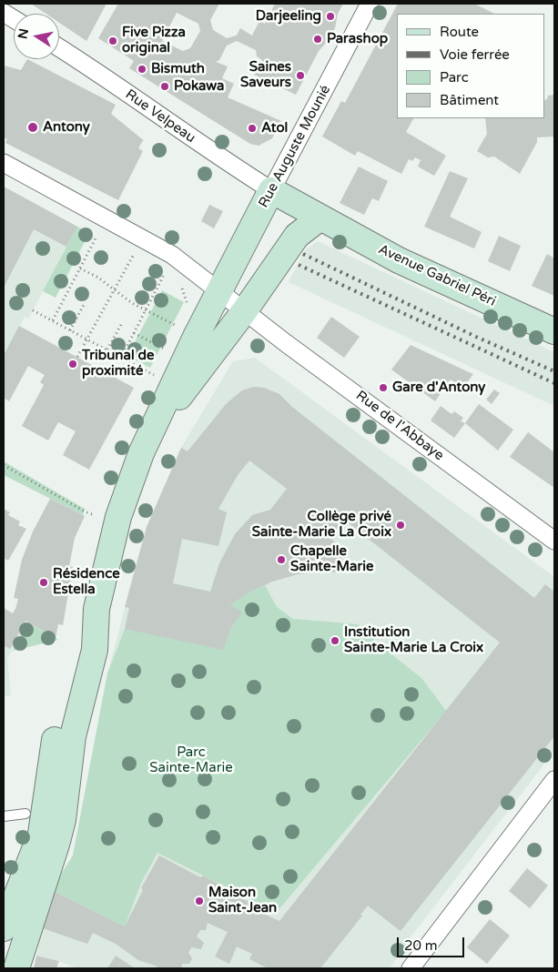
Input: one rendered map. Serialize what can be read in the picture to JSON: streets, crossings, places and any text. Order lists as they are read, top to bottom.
{
  "streets": {
    "main road": ["Rue Auguste Mounié", "Avenue Gabriel Péri"],
    "street": ["Rue Velpeau", "Rue de l'Abbaye"]
  },
  "crossings": [
    ["Rue Velpeau", "Rue Auguste Mounié"],
    ["Rue Velpeau", "Avenue Gabriel Péri"],
    ["Rue Auguste Mounié", "Avenue Gabriel Péri"],
    ["Rue Auguste Mounié", "Rue de l'Abbaye"]
  ],
  "parks": ["Parc Sainte-Marie"],
  "places": [
    "Darjeeling",
    "Parashop",
    "Five Pizza original",
    "Bismuth",
    "Saines Saveurs",
    "Pokawa",
    "Antony",
    "Atol",
    "Tribunal de proximité",
    "Gare d'Antony",
    "Collège privé Sainte-Marie La Croix",
    "Chapelle Sainte-Marie",
    "Résidence Estella",
    "Institution Sainte-Marie La Croix",
    "Maison Saint-Jean"
  ],
  "legend": [
    "Route",
    "Voie ferrée",
    "Parc",
    "Bâtiment"
  ],
  "scale_bar": "20 m",
  "north": "left"
}
